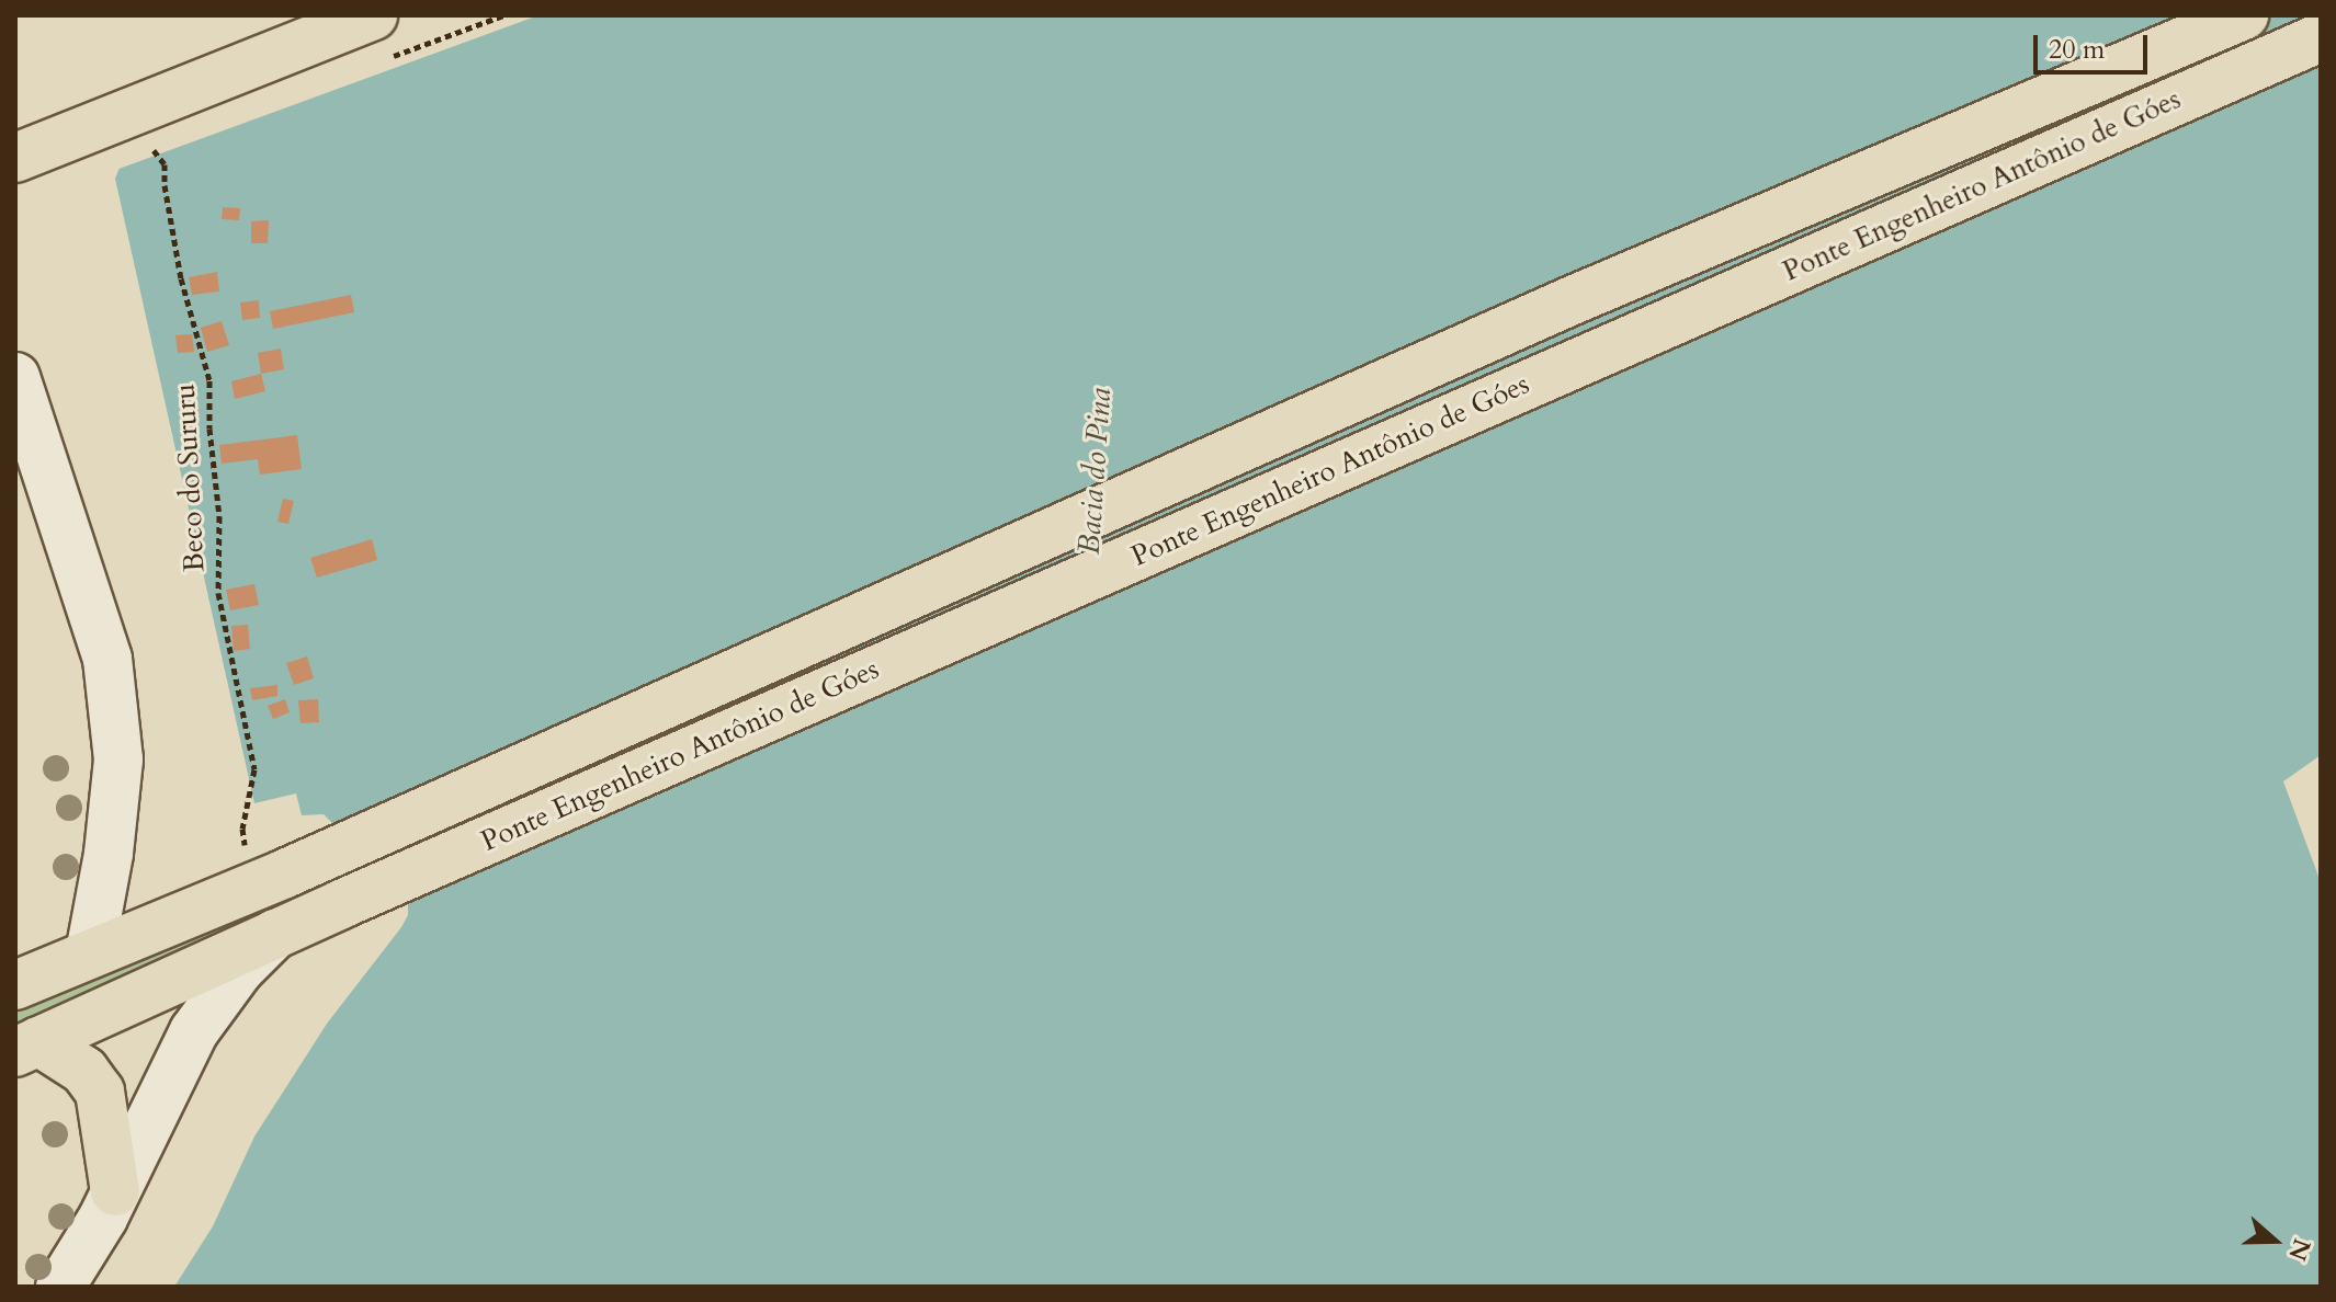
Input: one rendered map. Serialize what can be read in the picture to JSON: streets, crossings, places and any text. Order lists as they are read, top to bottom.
{
  "streets": {
    "main road": ["Ponte Engenheiro Antônio de Góes"],
    "path": ["Beco do Sururu"]
  },
  "crossings": [
    ["Ponte Engenheiro Antônio de Góes", "Beco do Sururu"]
  ],
  "water": ["Bacia do Pina"],
  "scale_bar": "20 m",
  "north": "right"
}
